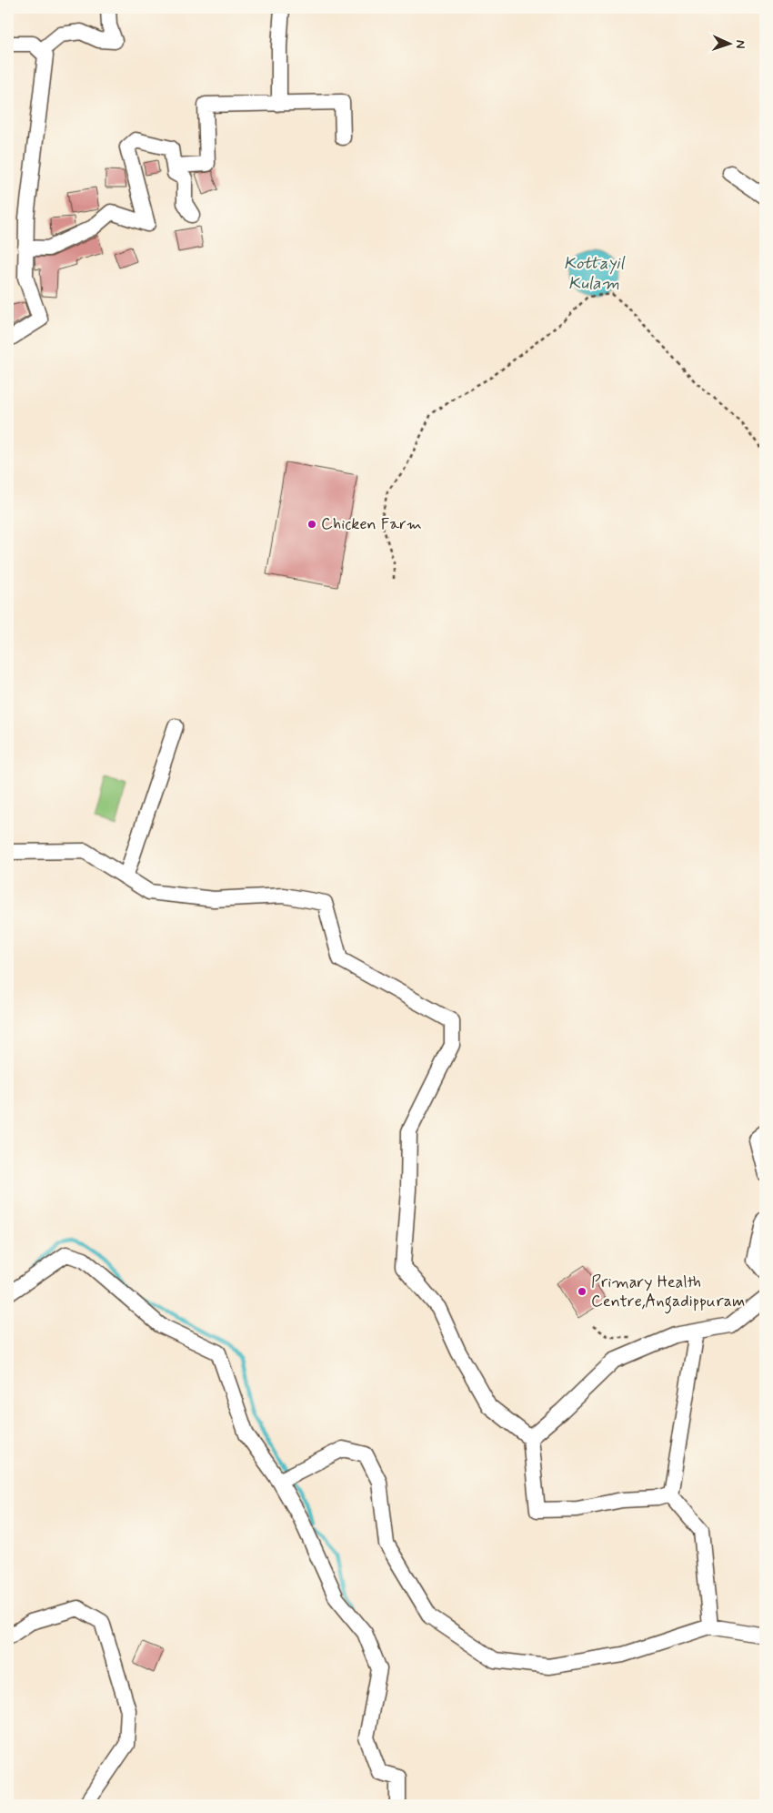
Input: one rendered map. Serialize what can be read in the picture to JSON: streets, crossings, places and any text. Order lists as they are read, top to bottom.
{
  "water": ["Kottayil Kulam"],
  "places": ["Chicken Farm", "Primary Health Centre,Angadippuram"],
  "north": "right"
}
